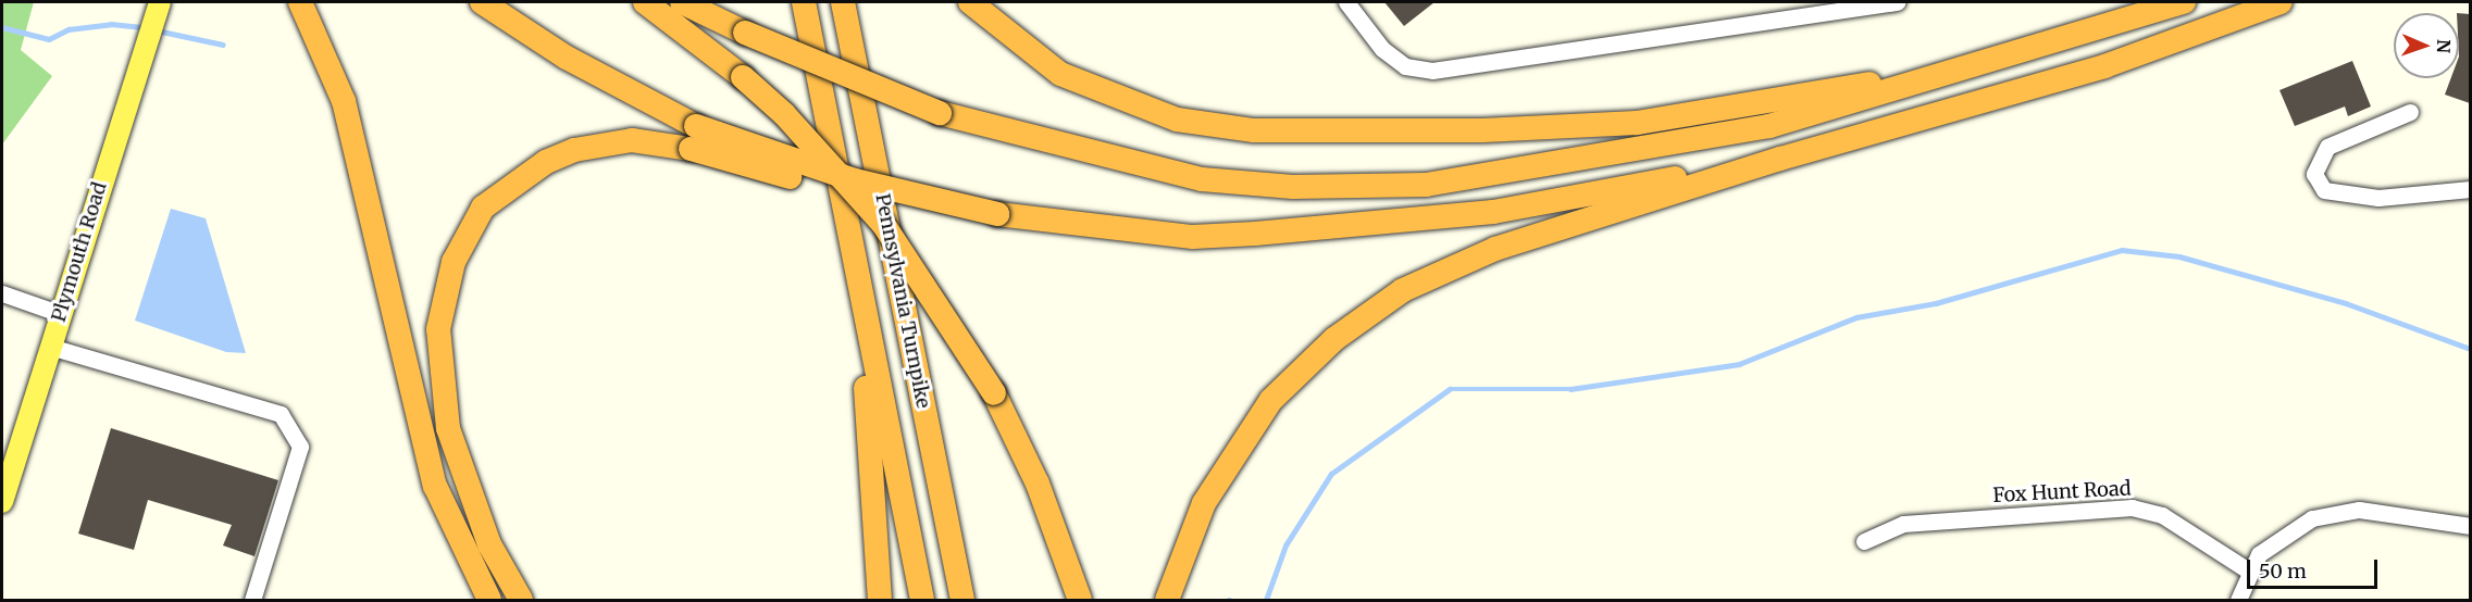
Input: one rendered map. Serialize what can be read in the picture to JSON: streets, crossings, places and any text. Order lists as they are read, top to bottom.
{
  "streets": {
    "highway": ["Pennsylvania Turnpike"],
    "main road": ["Plymouth Road"],
    "street": ["Fox Hunt Road"]
  },
  "scale_bar": "50 m",
  "north": "right"
}
